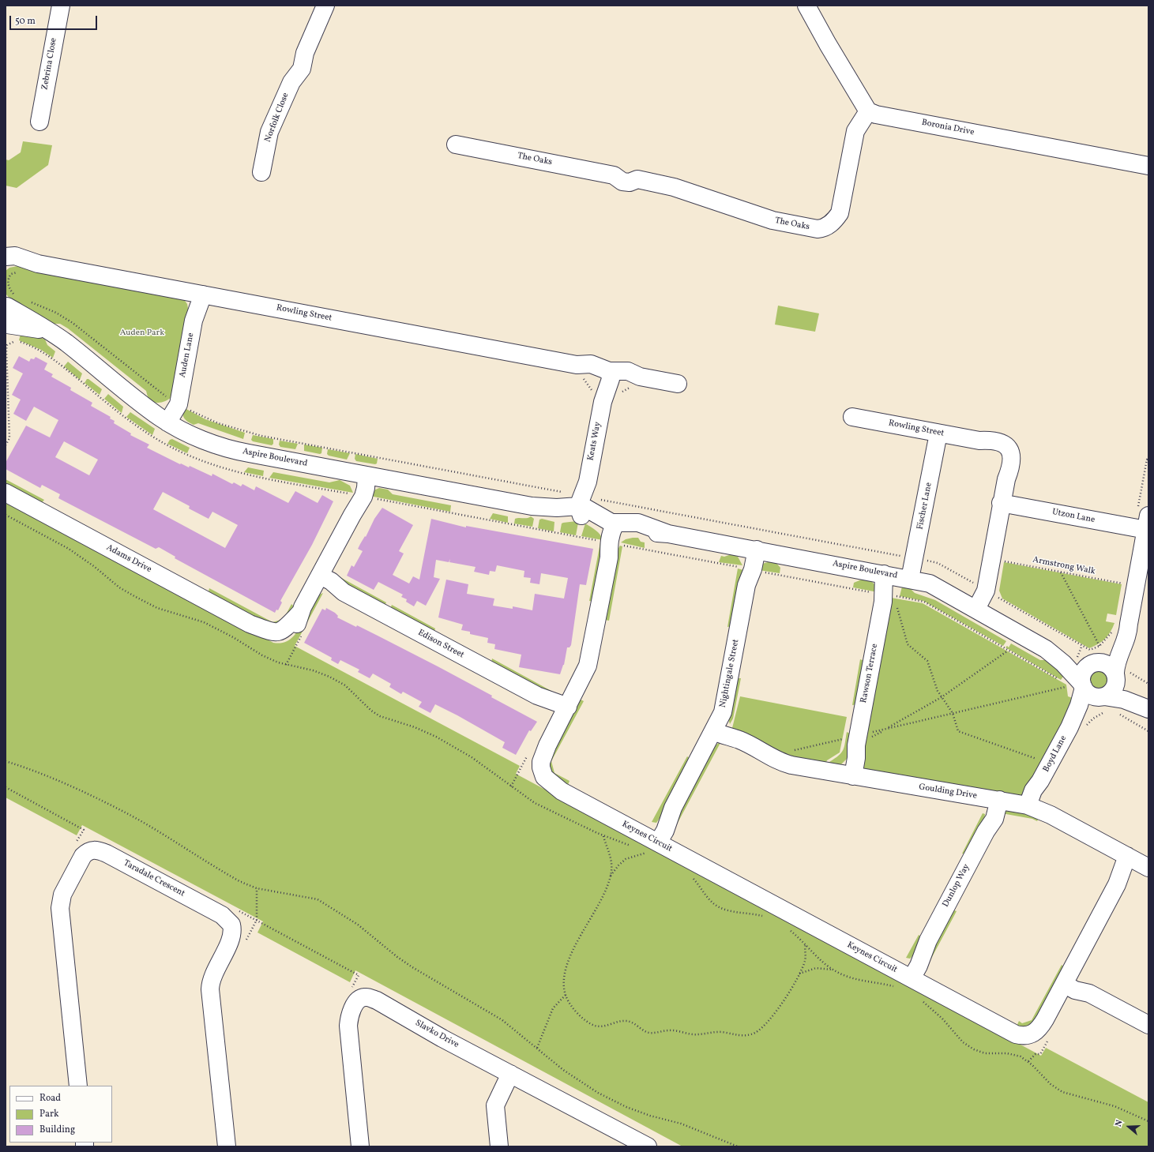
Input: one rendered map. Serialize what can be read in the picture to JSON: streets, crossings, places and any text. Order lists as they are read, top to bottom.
{
  "streets": {
    "street": [
      "Zebrina Close",
      "Norfolk Close",
      "Boronia Drive",
      "The Oaks",
      "Rowling Street",
      "Auden Lane",
      "Keats Way",
      "Aspire Boulevard",
      "Fischer Lane",
      "Utzon Lane",
      "Adams Drive",
      "Edison Street",
      "Nightingale Street",
      "Rawson Terrace",
      "Boyd Lane",
      "Goulding Drive",
      "Keynes Circuit",
      "Taradale Crescent",
      "Dunlop Way",
      "Slavko Drive"
    ],
    "path": ["Armstrong Walk"]
  },
  "crossings": [
    ["Boronia Drive", "The Oaks"],
    ["Rowling Street", "Auden Lane"],
    ["Rowling Street", "Keats Way"],
    ["Rowling Street", "Aspire Boulevard"],
    ["Rowling Street", "Fischer Lane"],
    ["Rowling Street", "Utzon Lane"],
    ["Auden Lane", "Aspire Boulevard"],
    ["Keats Way", "Aspire Boulevard"],
    ["Aspire Boulevard", "Fischer Lane"],
    ["Aspire Boulevard", "Adams Drive"],
    ["Aspire Boulevard", "Nightingale Street"],
    ["Aspire Boulevard", "Rawson Terrace"],
    ["Aspire Boulevard", "Boyd Lane"],
    ["Aspire Boulevard", "Keynes Circuit"],
    ["Adams Drive", "Edison Street"],
    ["Edison Street", "Keynes Circuit"],
    ["Nightingale Street", "Goulding Drive"],
    ["Nightingale Street", "Keynes Circuit"],
    ["Rawson Terrace", "Goulding Drive"],
    ["Boyd Lane", "Goulding Drive"],
    ["Goulding Drive", "Keynes Circuit"],
    ["Goulding Drive", "Dunlop Way"],
    ["Keynes Circuit", "Dunlop Way"]
  ],
  "parks": ["Auden Park"],
  "legend": ["Road", "Park", "Building"],
  "scale_bar": "50 m",
  "north": "left"
}
